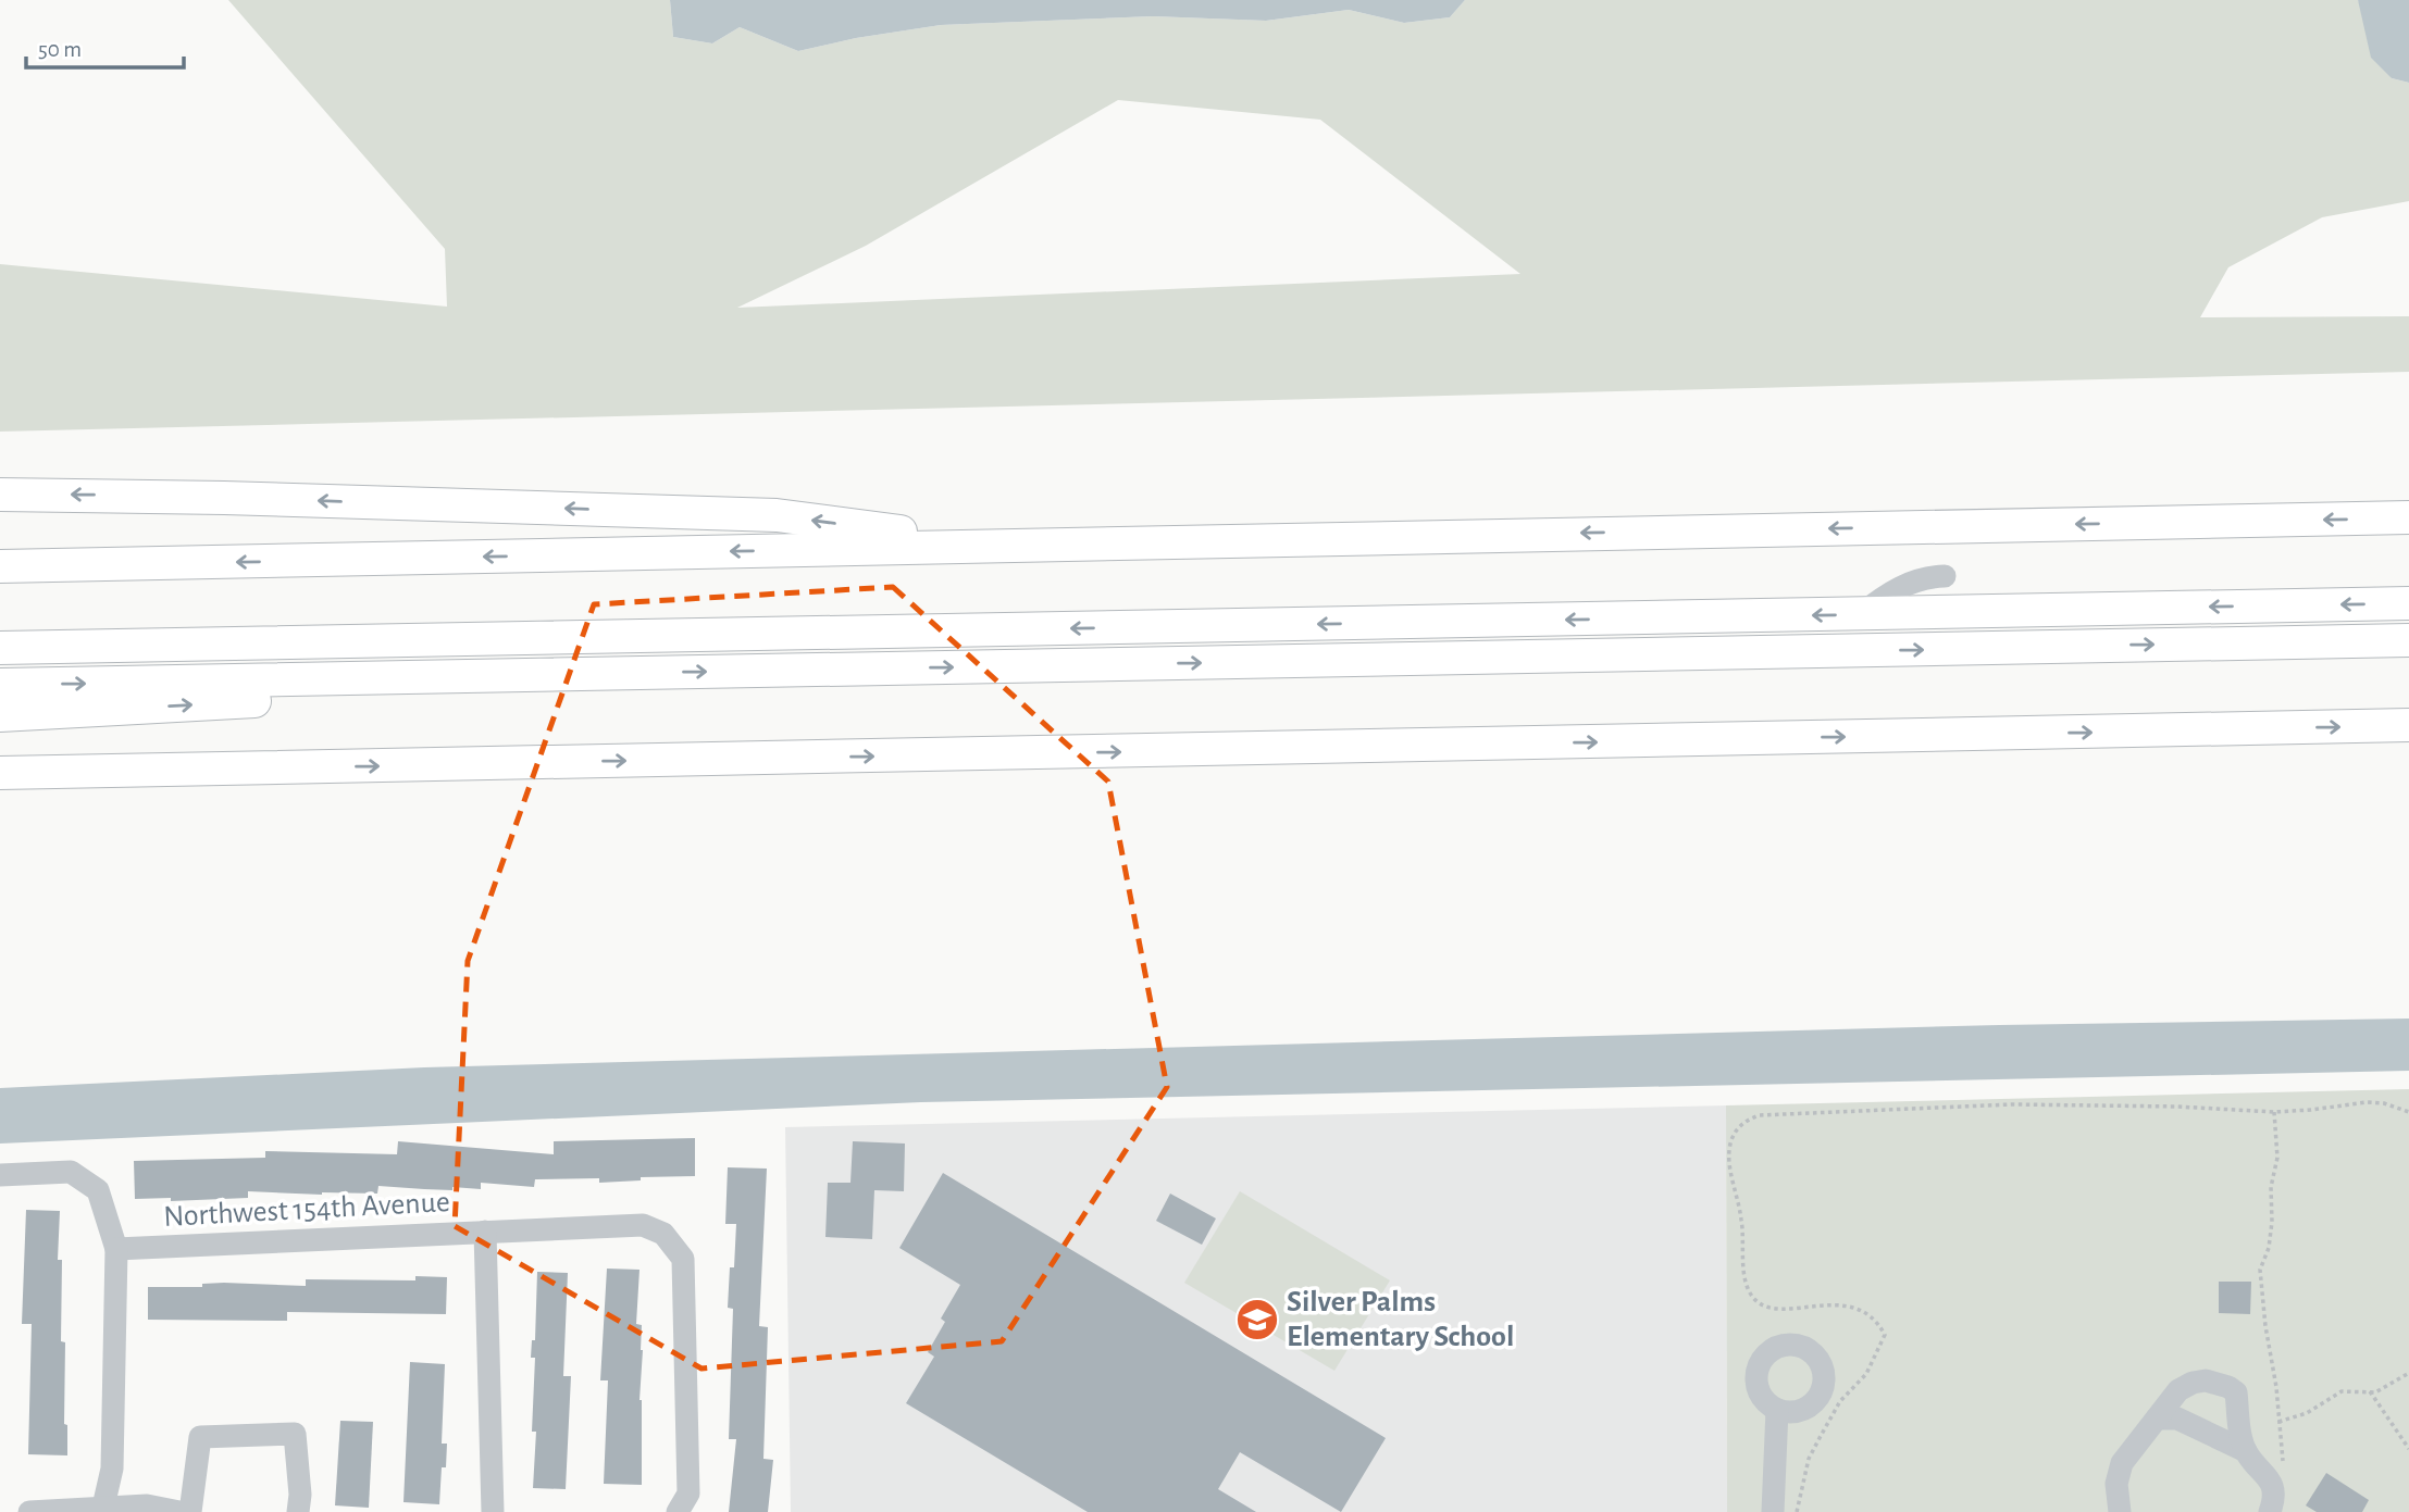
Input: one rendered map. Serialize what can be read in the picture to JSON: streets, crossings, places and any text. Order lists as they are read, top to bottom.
{
  "streets": {
    "street": ["Northwest 154th Avenue"]
  },
  "places": {
    "school or university": ["Silver Palms Elementary School"]
  },
  "scale_bar": "50 m"
}
